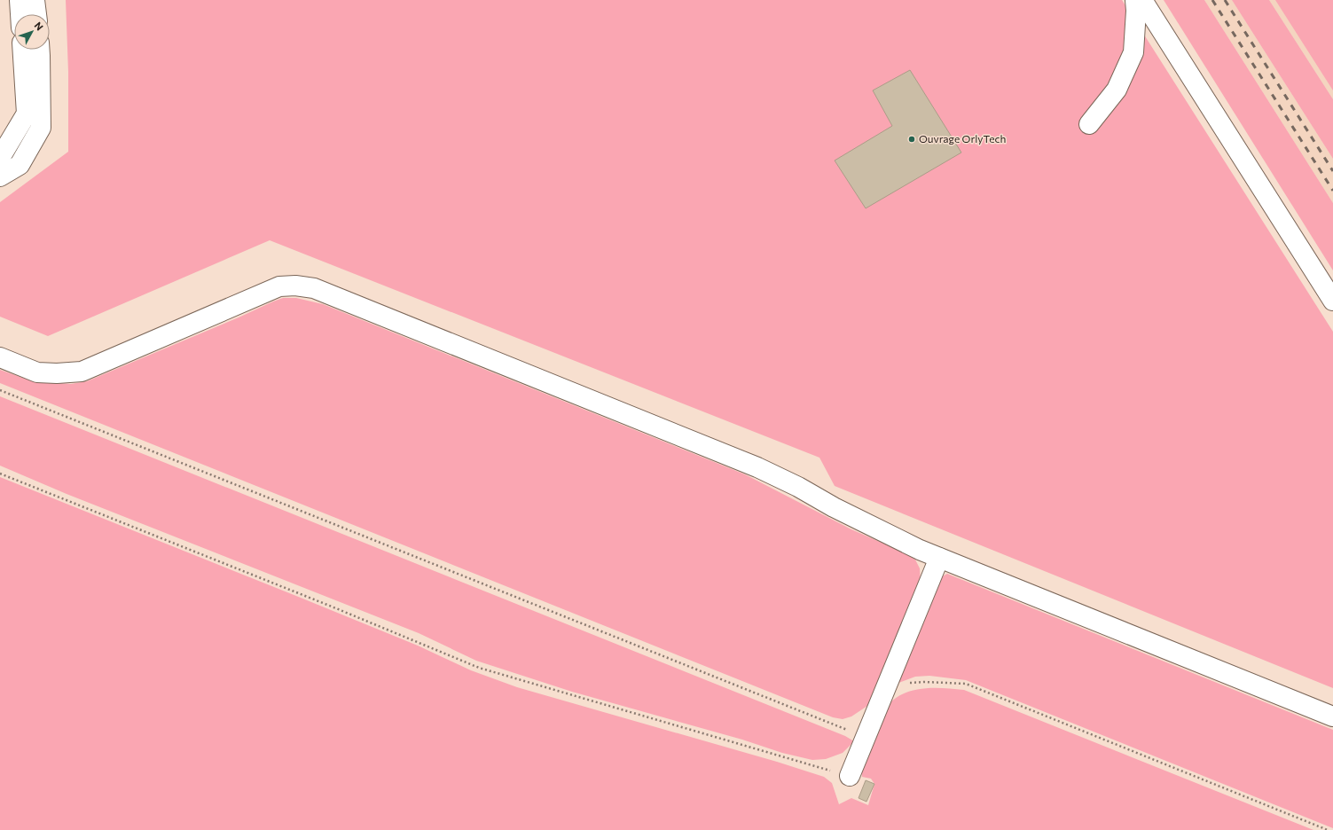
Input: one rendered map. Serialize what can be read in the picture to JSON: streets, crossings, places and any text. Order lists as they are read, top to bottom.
{
  "places": ["Ouvrage OrlyTech"],
  "north": "top right"
}
